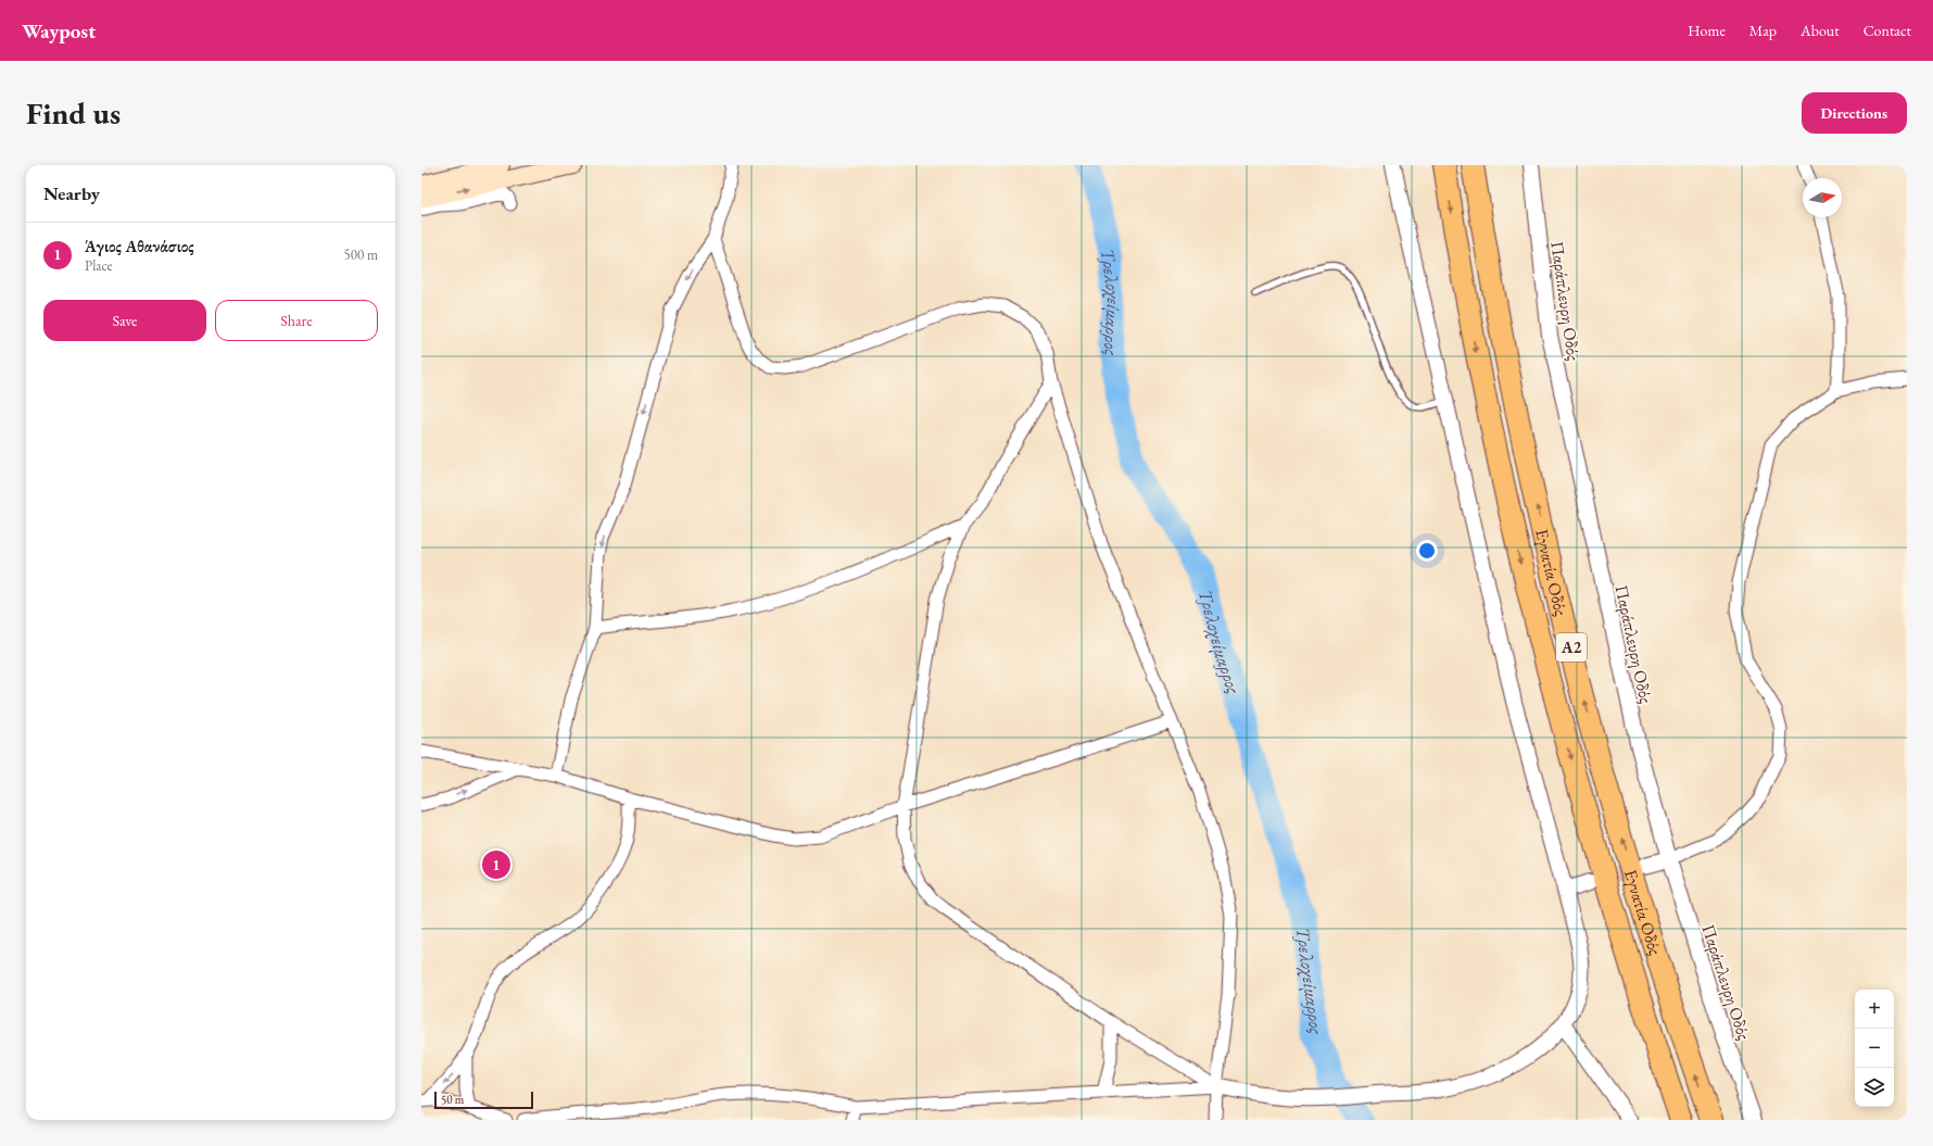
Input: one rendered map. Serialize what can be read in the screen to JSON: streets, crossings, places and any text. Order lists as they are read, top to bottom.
{
  "streets": {
    "highway": ["Εγνατία Οδός", "Α2"],
    "street": ["Παράπλευρη Οδός"]
  },
  "water": ["Τρελοχείμαρρος"],
  "scale_bar": "50 m",
  "north": "right",
  "page": {
    "header": "Waypost",
    "nav": [
      "Home",
      "Map",
      "About",
      "Contact"
    ],
    "buttons": [
      "Directions",
      ["Save", "Share"]
    ],
    "title": "Find us",
    "heading": "Nearby",
    "list": [
      {
        "mark": "1",
        "name": "Άγιος Αθανάσιος",
        "note": "Place",
        "value": "500 m"
      }
    ],
    "pins": "1",
    "map_buttons": ["+", "−"],
    "scale": "50 m"
  }
}
